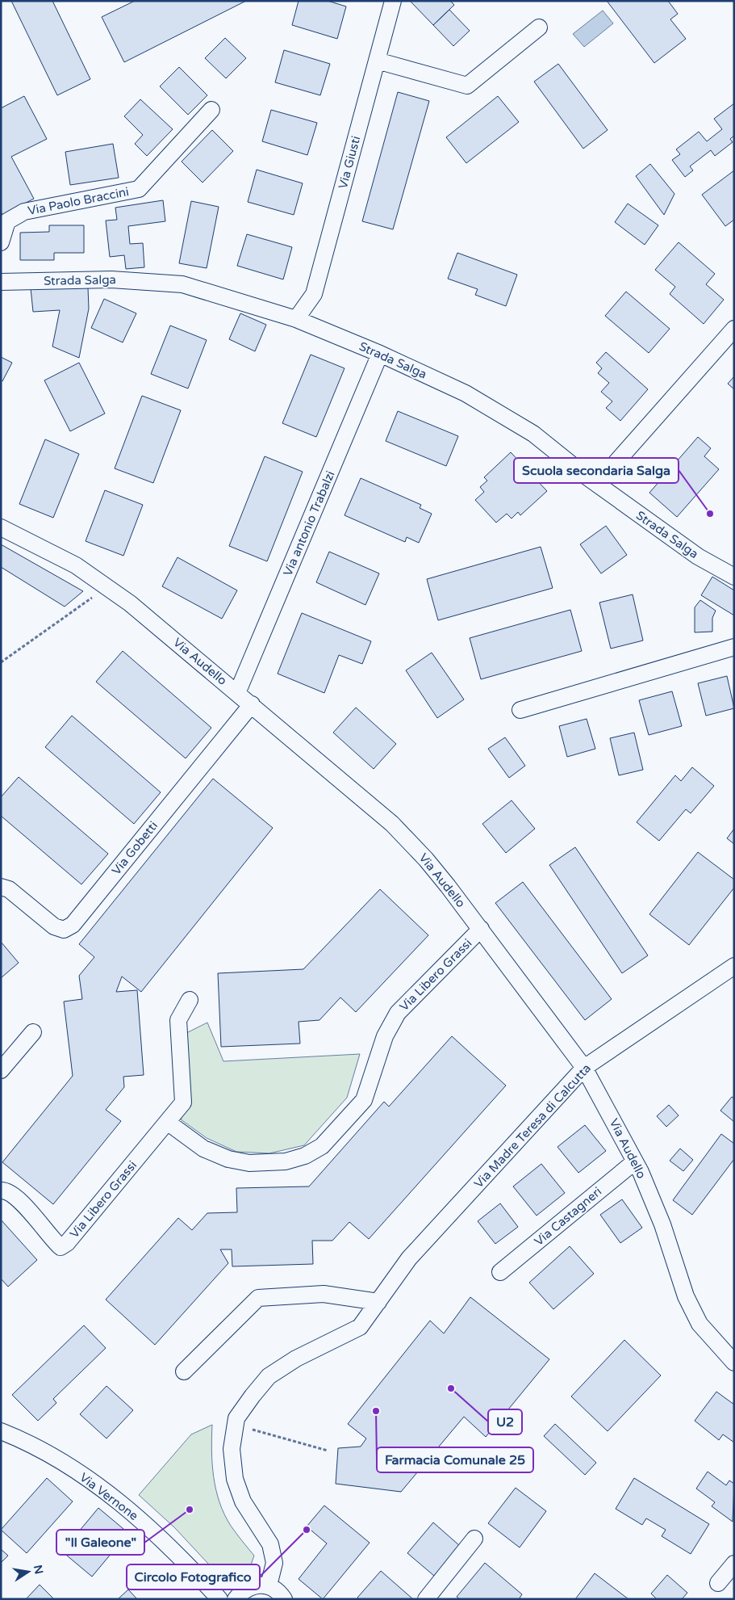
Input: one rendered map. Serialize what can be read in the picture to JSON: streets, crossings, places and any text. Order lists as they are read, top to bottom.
{
  "streets": {
    "street": [
      "Via Giusti",
      "Via Paolo Braccini",
      "Strada Salga",
      "Via antonio Trabalzi",
      "Via Audello",
      "Via Gobetti",
      "Via Libero Grassi",
      "Via Madre Teresa di Calcutta",
      "Via Castagneri",
      "Via Vernone"
    ]
  },
  "crossings": [
    ["Via Giusti", "Strada Salga"],
    ["Strada Salga", "Via antonio Trabalzi"],
    ["Via antonio Trabalzi", "Via Audello"],
    ["Via Audello", "Via Gobetti"],
    ["Via Audello", "Via Libero Grassi"],
    ["Via Audello", "Via Madre Teresa di Calcutta"],
    ["Via Audello", "Via Castagneri"]
  ],
  "places": [
    "Scuola secondaria Salga",
    "U2",
    "Farmacia Comunale 25",
    "\"Il Galeone\"",
    "Circolo Fotografico"
  ],
  "north": "right"
}
